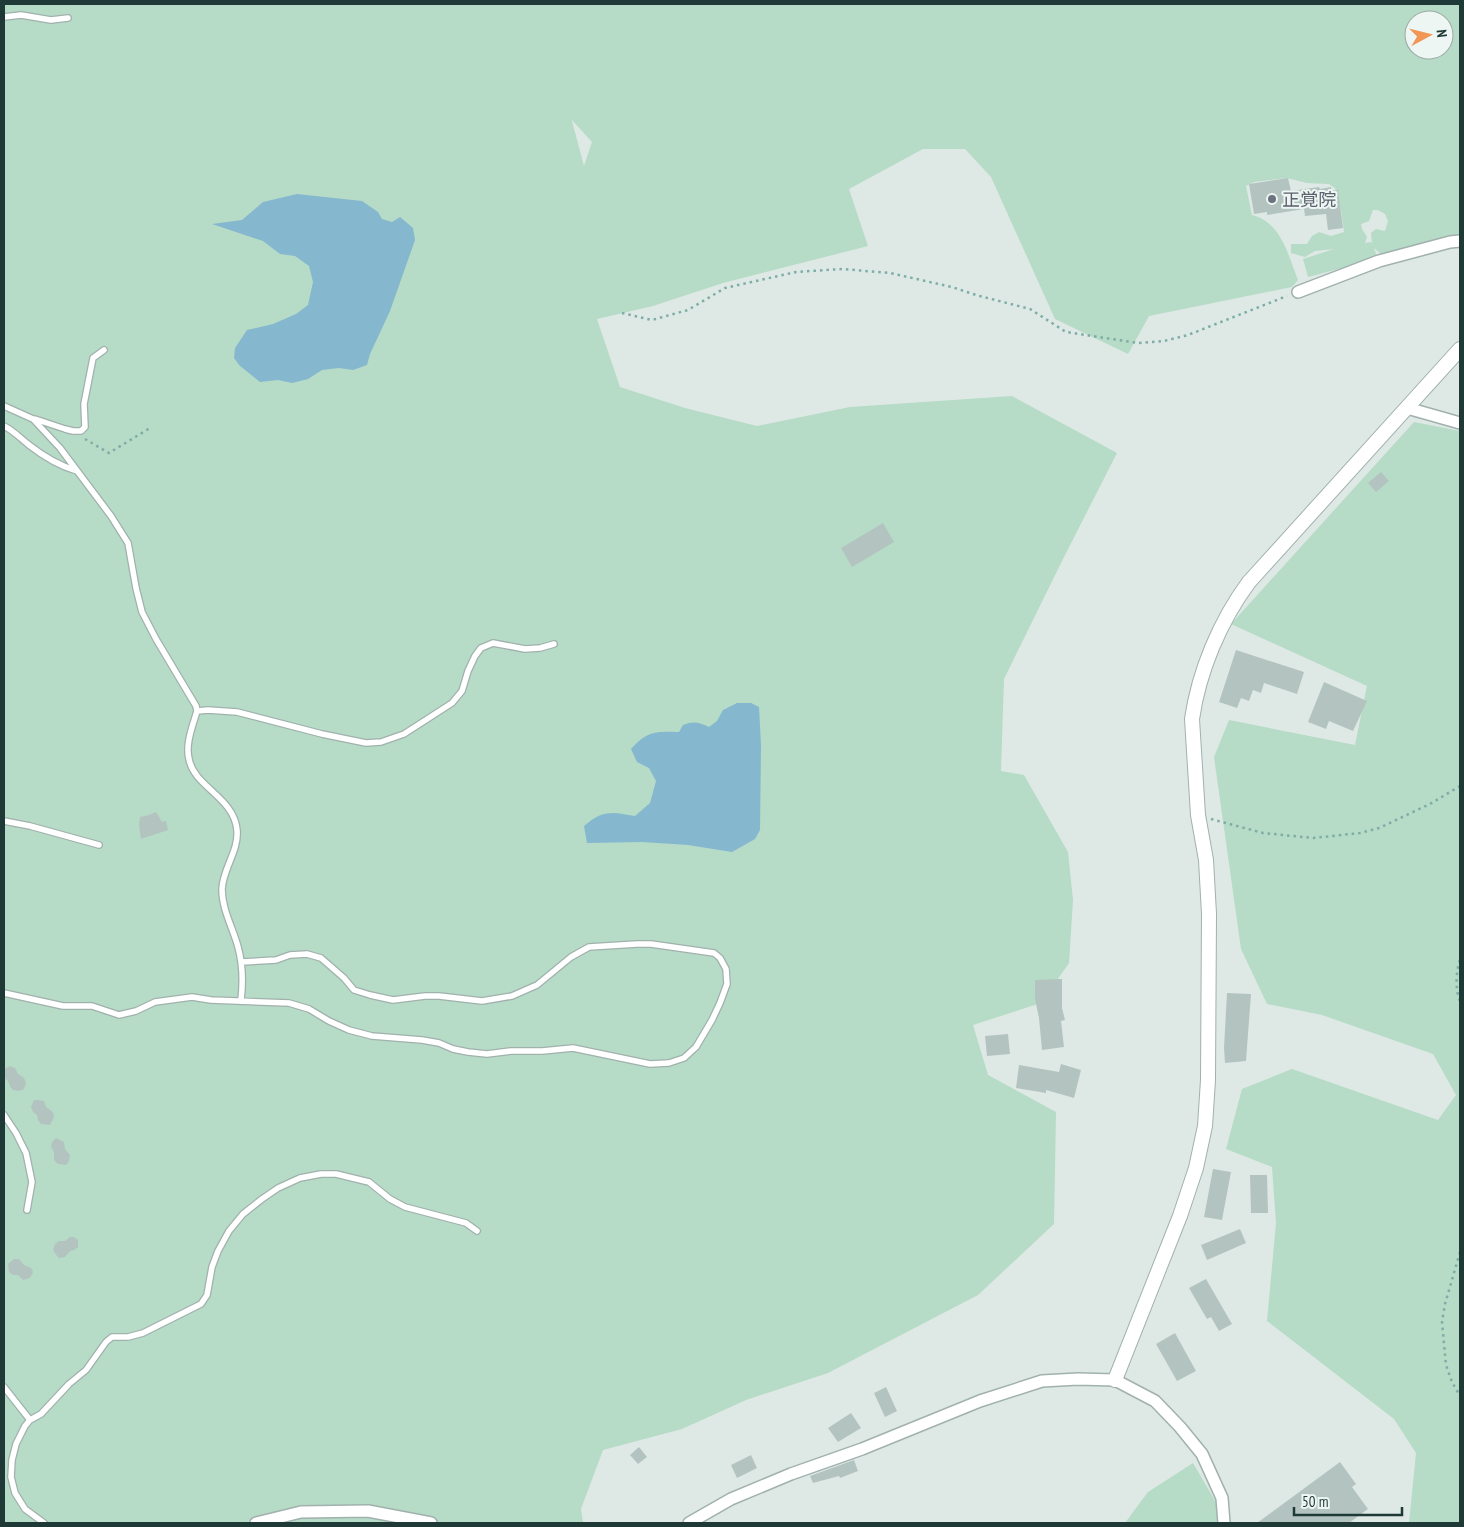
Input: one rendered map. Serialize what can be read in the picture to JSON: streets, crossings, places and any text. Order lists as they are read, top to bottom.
{
  "places": ["正覚院"],
  "scale_bar": "50 m",
  "north": "right"
}
